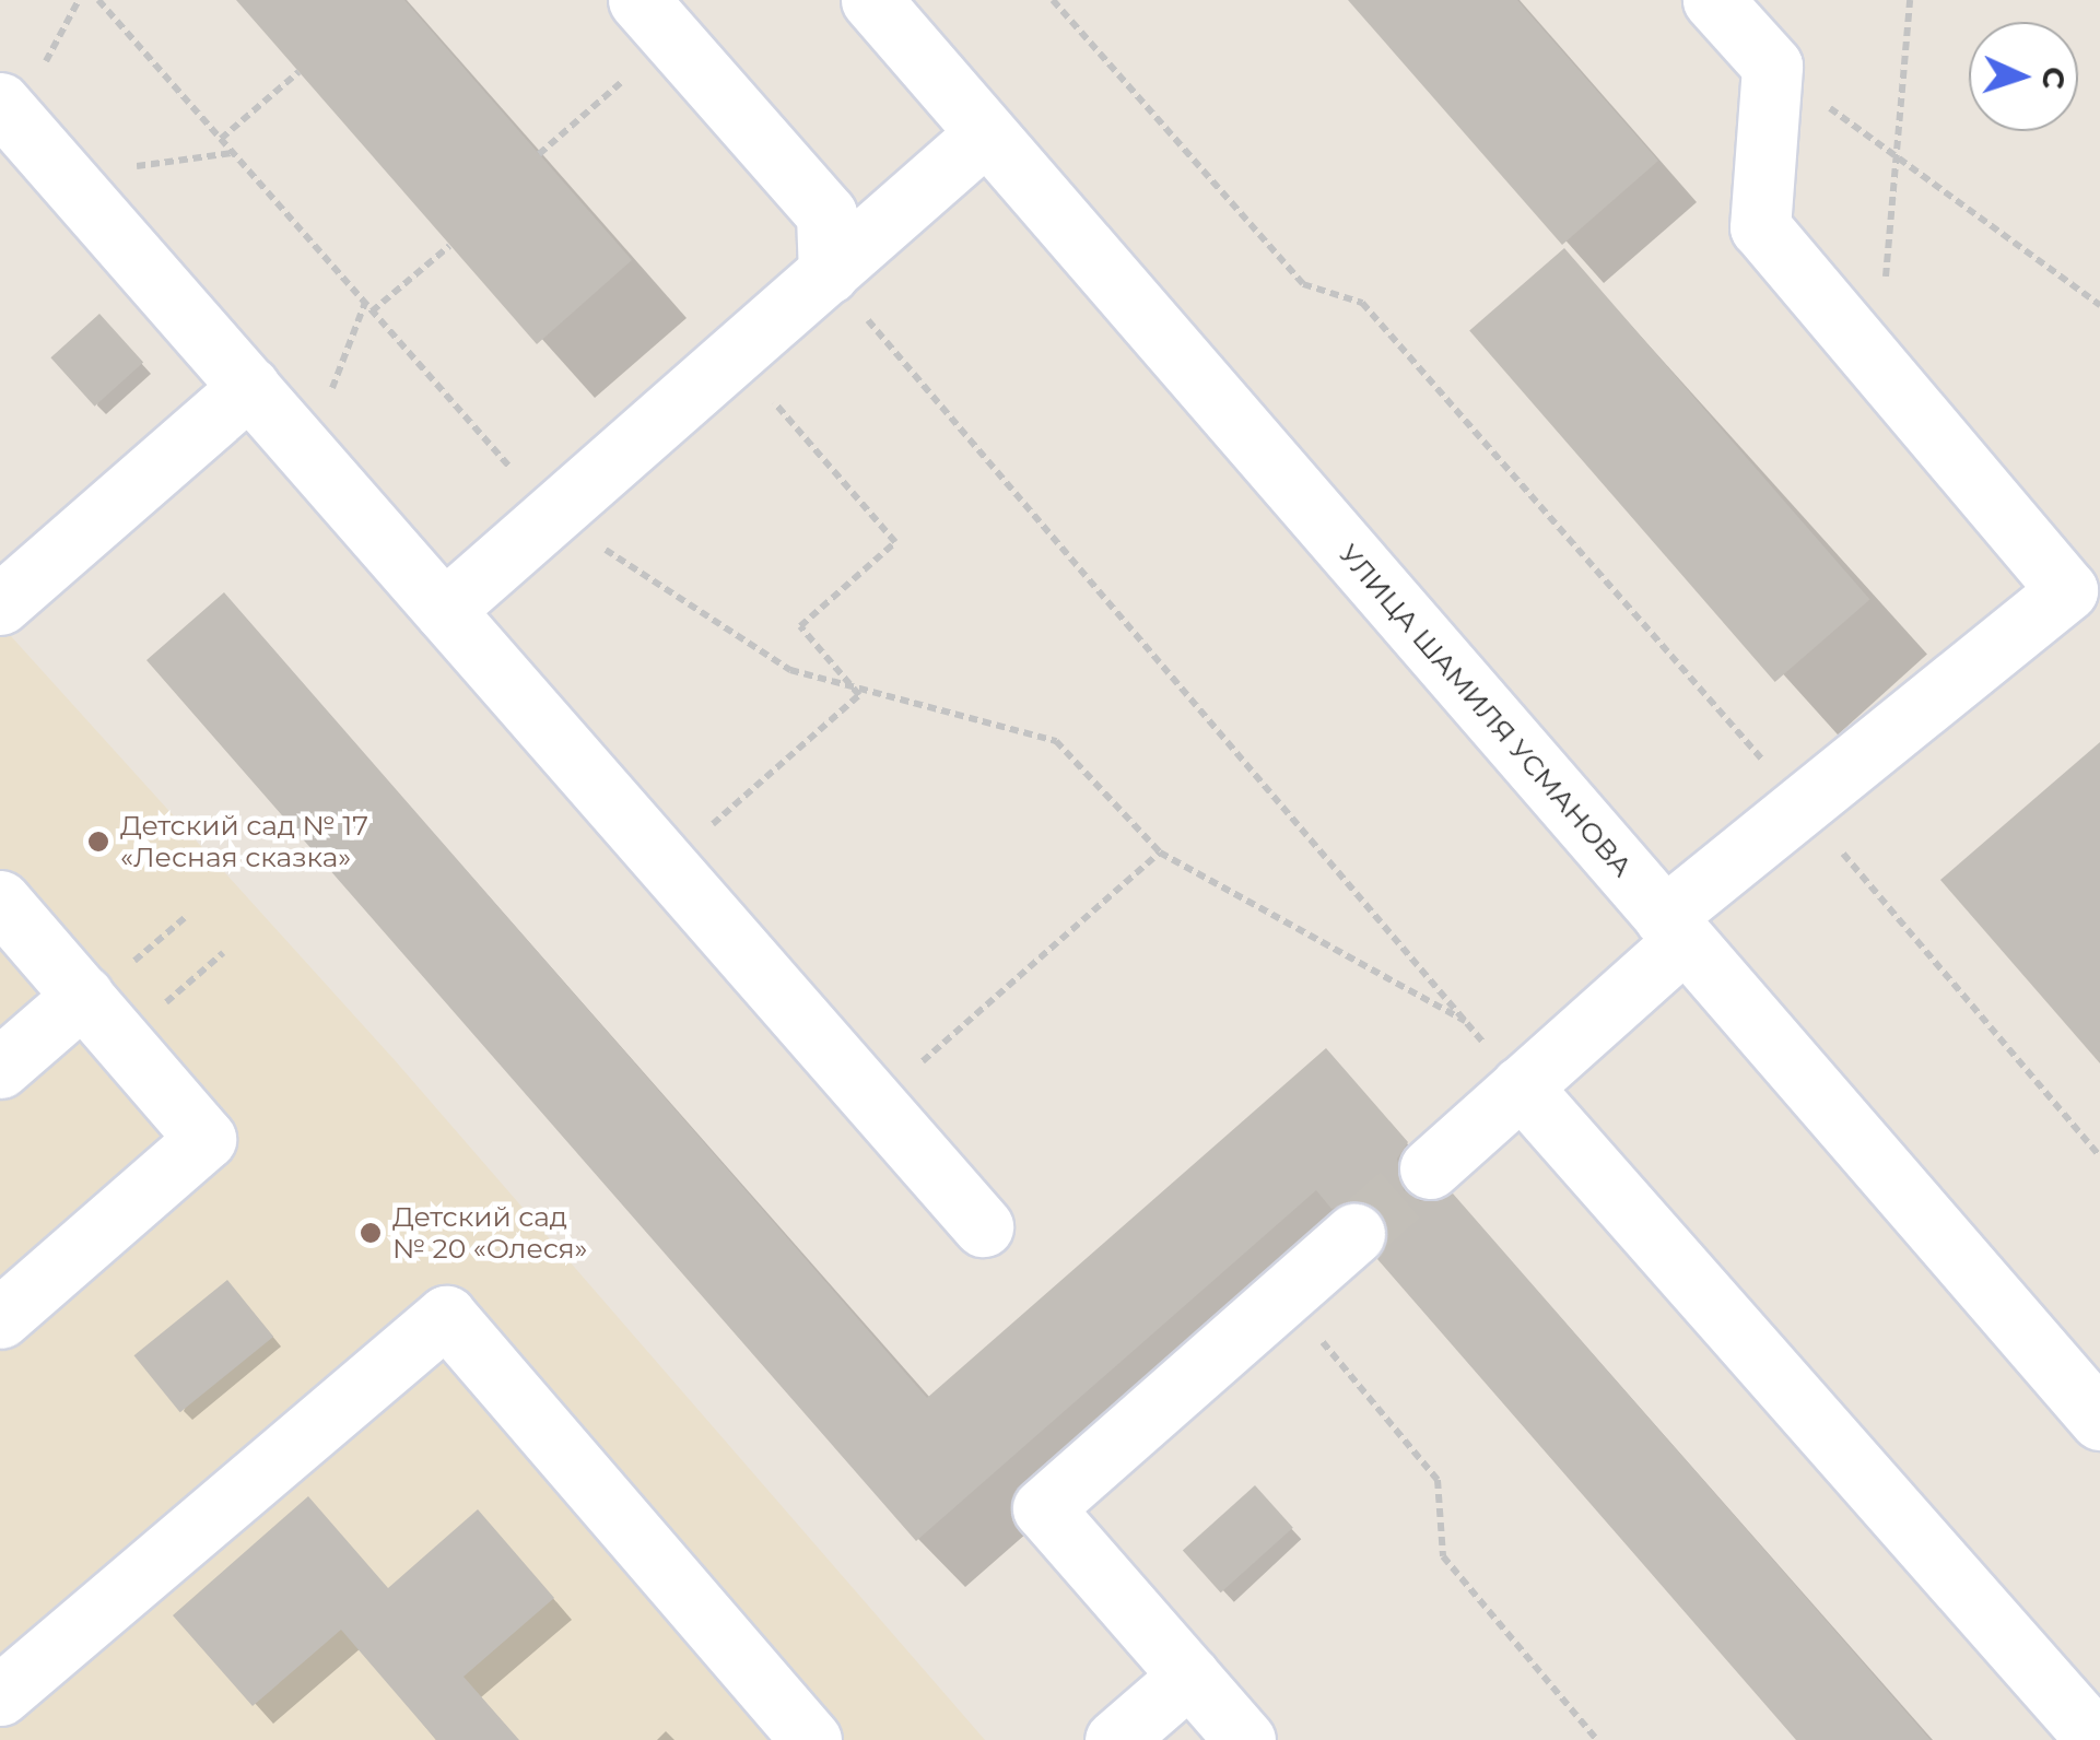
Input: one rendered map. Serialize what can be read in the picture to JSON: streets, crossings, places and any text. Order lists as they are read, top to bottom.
{
  "streets": {
    "street": ["УЛИЦА ШАМИЛЯ УСМАНОВА"]
  },
  "places": ["Детский сад № 17 «Лесная сказка»", "Детский сад № 20 «Олеся»"],
  "north": "right"
}
